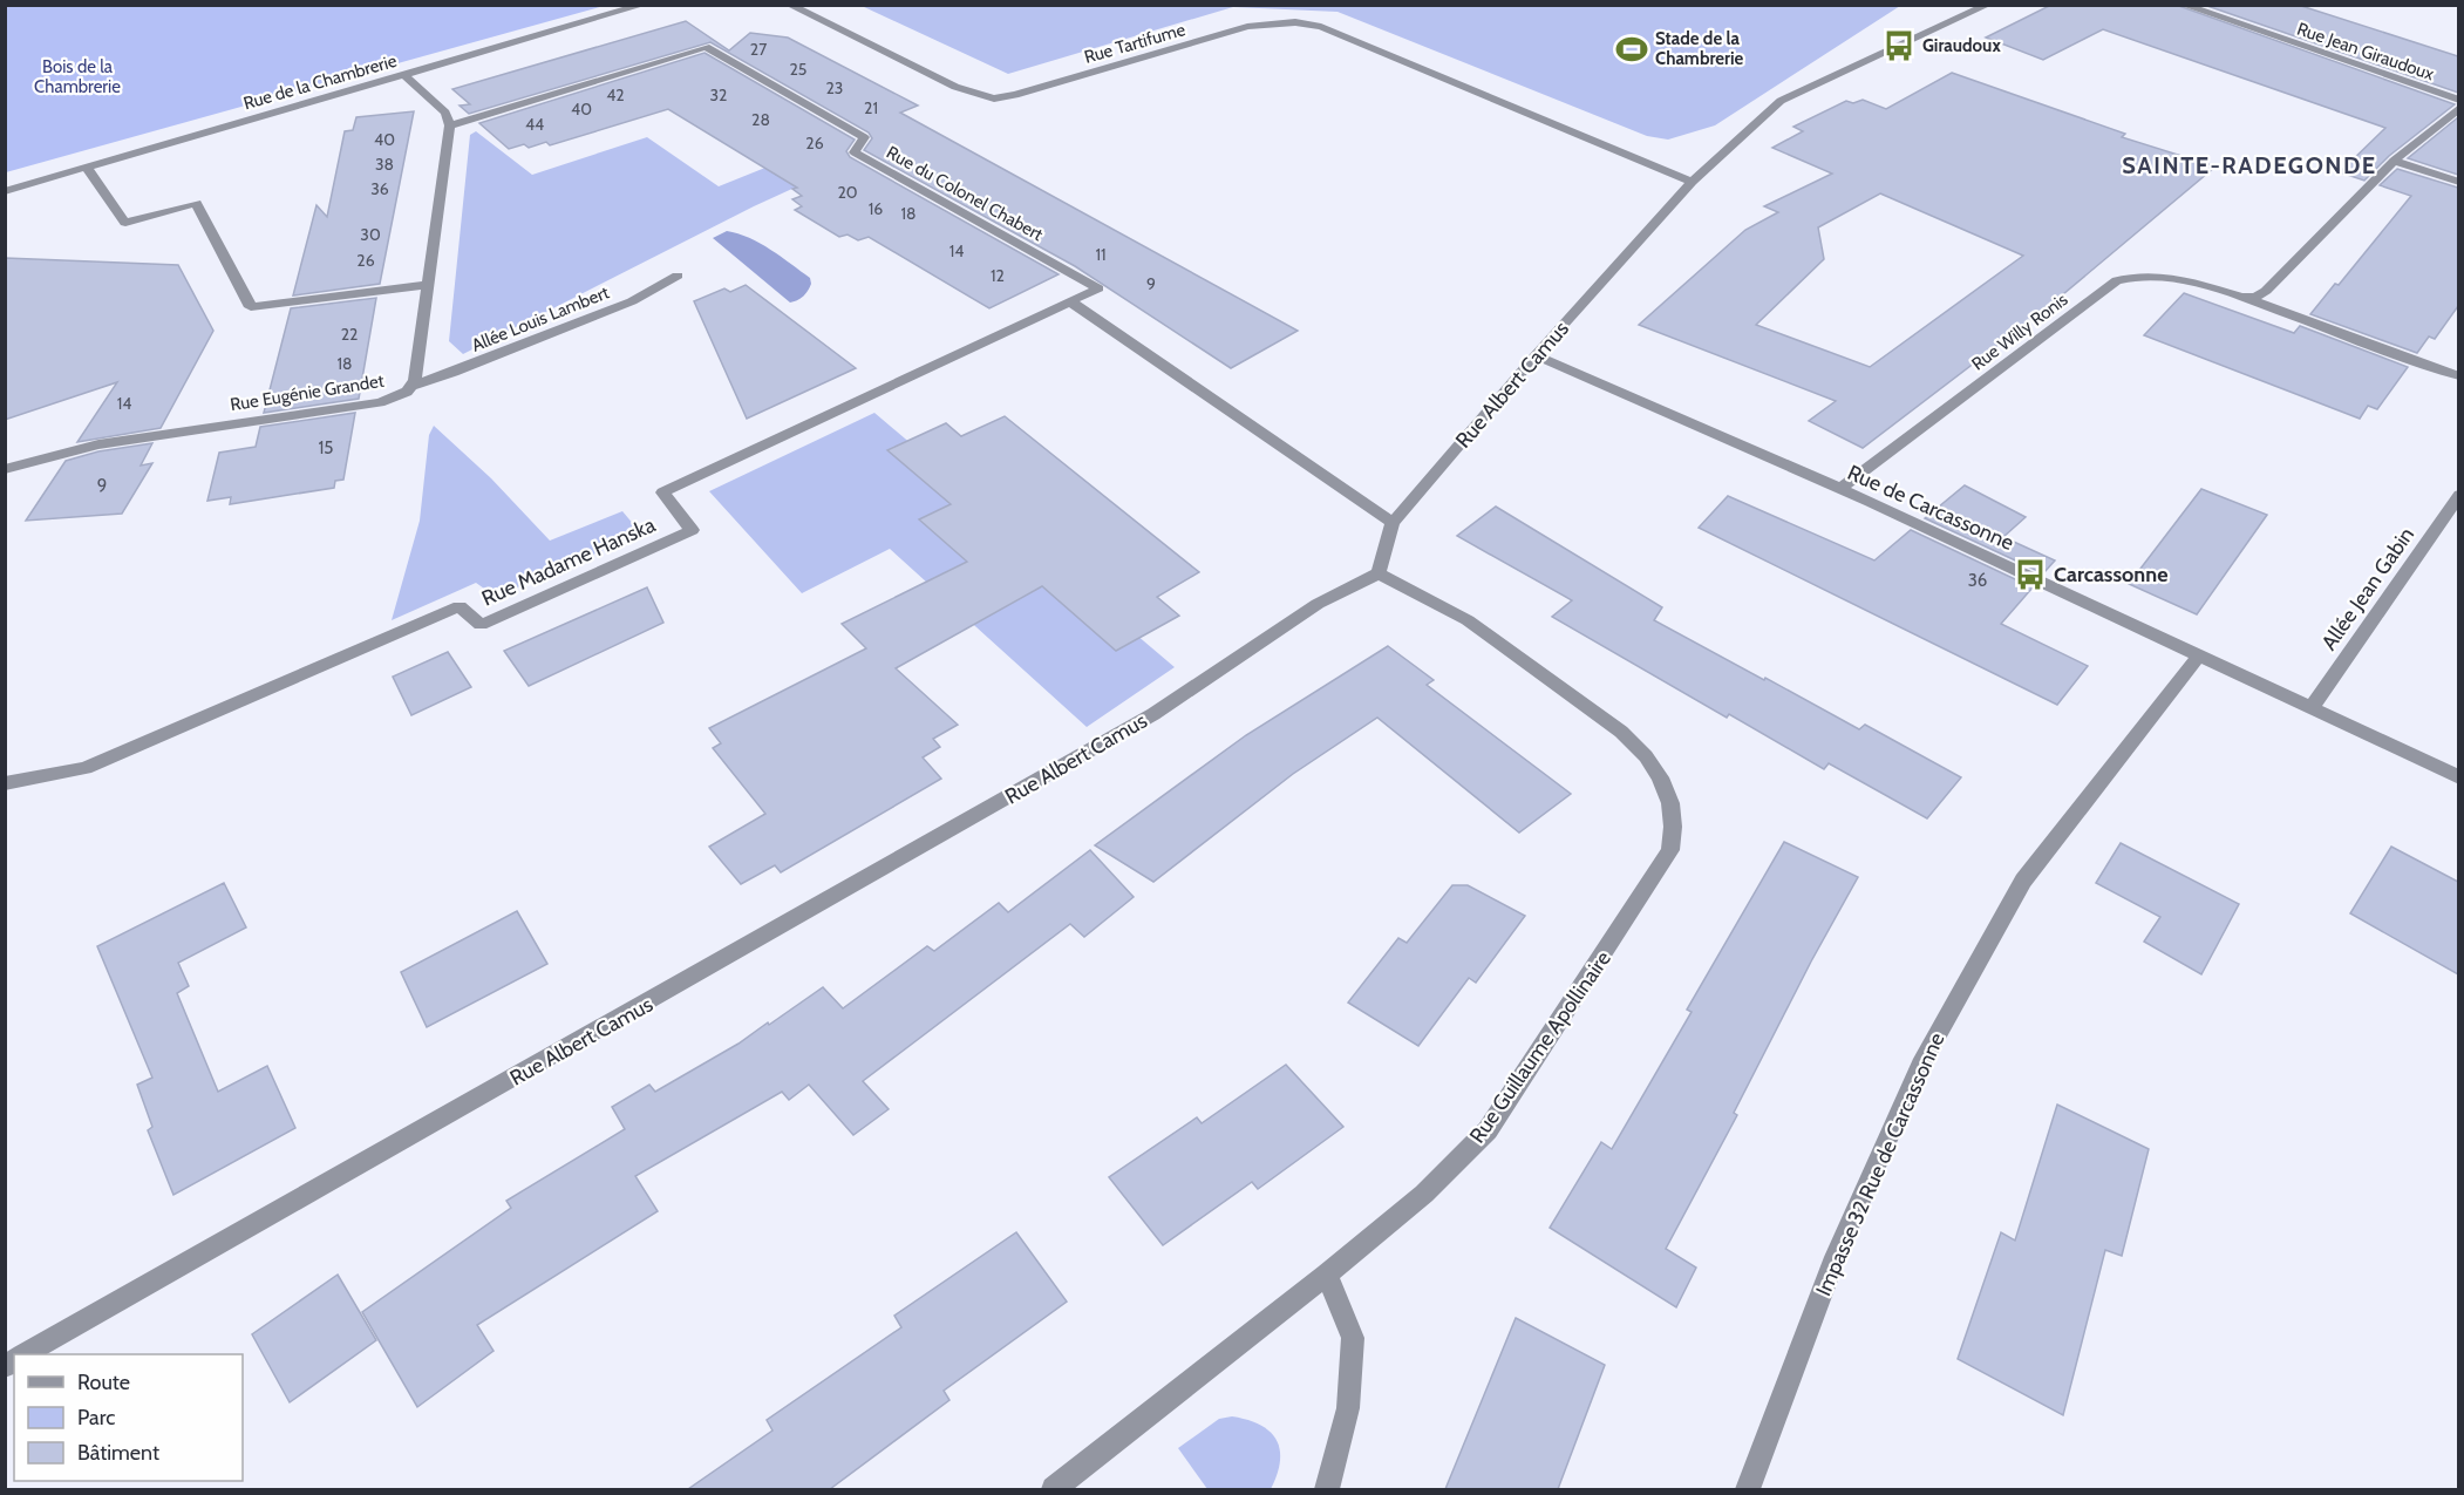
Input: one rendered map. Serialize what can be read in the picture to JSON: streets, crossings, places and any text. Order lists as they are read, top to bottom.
{
  "streets": {
    "street": [
      "Rue Tartifume",
      "Rue Jean Giraudoux",
      "Rue de la Chambrerie",
      "Rue du Colonel Chabert",
      "Allée Louis Lambert",
      "Rue Willy Ronis",
      "Rue Albert Camus",
      "Rue Eugénie Grandet",
      "Rue de Carcassonne",
      "Rue Madame Hanska",
      "Allée Jean Gabin",
      "Rue Guillaume Apollinaire",
      "Impasse 32 Rue de Carcassonne"
    ]
  },
  "crossings": [
    ["Rue Tartifume", "Rue Albert Camus"],
    ["Rue du Colonel Chabert", "Rue Eugénie Grandet"],
    ["Rue du Colonel Chabert", "Rue Madame Hanska"],
    ["Allée Louis Lambert", "Rue Eugénie Grandet"],
    ["Rue Willy Ronis", "Rue de Carcassonne"],
    ["Rue Albert Camus", "Rue de Carcassonne"],
    ["Rue Albert Camus", "Rue Guillaume Apollinaire"],
    ["Rue de Carcassonne", "Allée Jean Gabin"],
    ["Rue de Carcassonne", "Impasse 32 Rue de Carcassonne"]
  ],
  "districts": ["SAINTE-RADEGONDE"],
  "parks": ["Bois de la Chambrerie"],
  "places": {
    "bus stop": ["Giraudoux", "Carcassonne"],
    "sports": ["Stade de la Chambrerie"]
  },
  "house_numbers": [
    "27",
    "25",
    "23",
    "42",
    "32",
    "21",
    "40",
    "28",
    "44",
    "40",
    "26",
    "38",
    "36",
    "20",
    "16",
    "18",
    "30",
    "14",
    "11",
    "26",
    "12",
    "9",
    "22",
    "18",
    "14",
    "15",
    "9",
    "36"
  ],
  "legend": ["Route", "Parc", "Bâtiment"]
}
